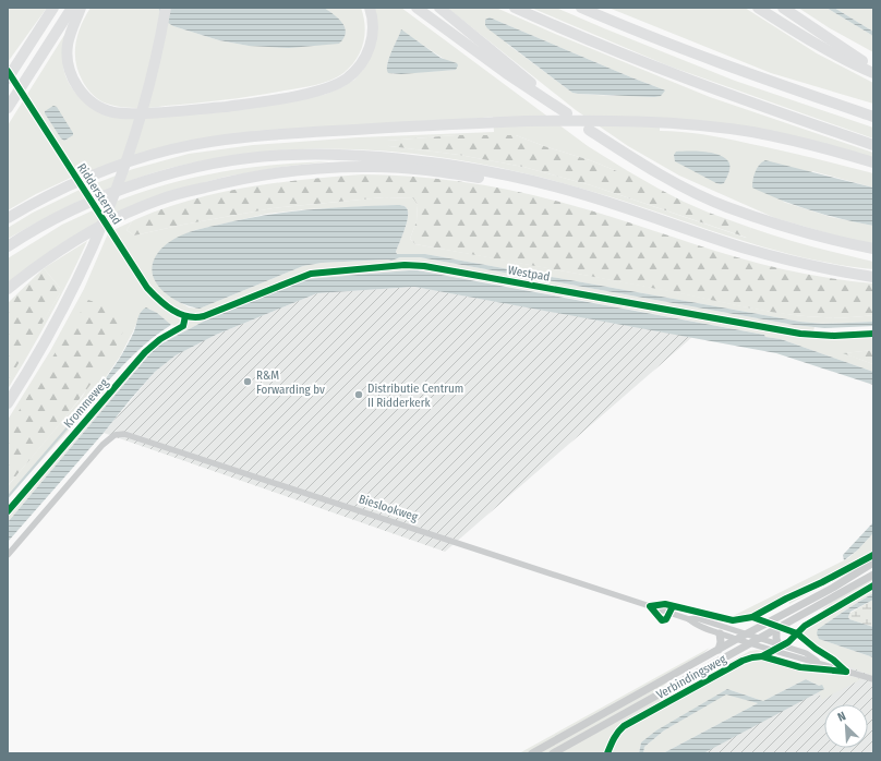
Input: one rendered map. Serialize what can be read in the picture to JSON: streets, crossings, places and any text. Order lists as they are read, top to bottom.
{
  "streets": {
    "street": ["Bieslookweg", "Verbindingsweg"],
    "cycle path": ["Riddersterpad", "Krommeweg"]
  },
  "crossings": [
    ["Bieslookweg", "Verbindingsweg"]
  ],
  "places": ["R&M Forwarding bv", "Distributie Centrum II Ridderkerk"],
  "north": "top left"
}
